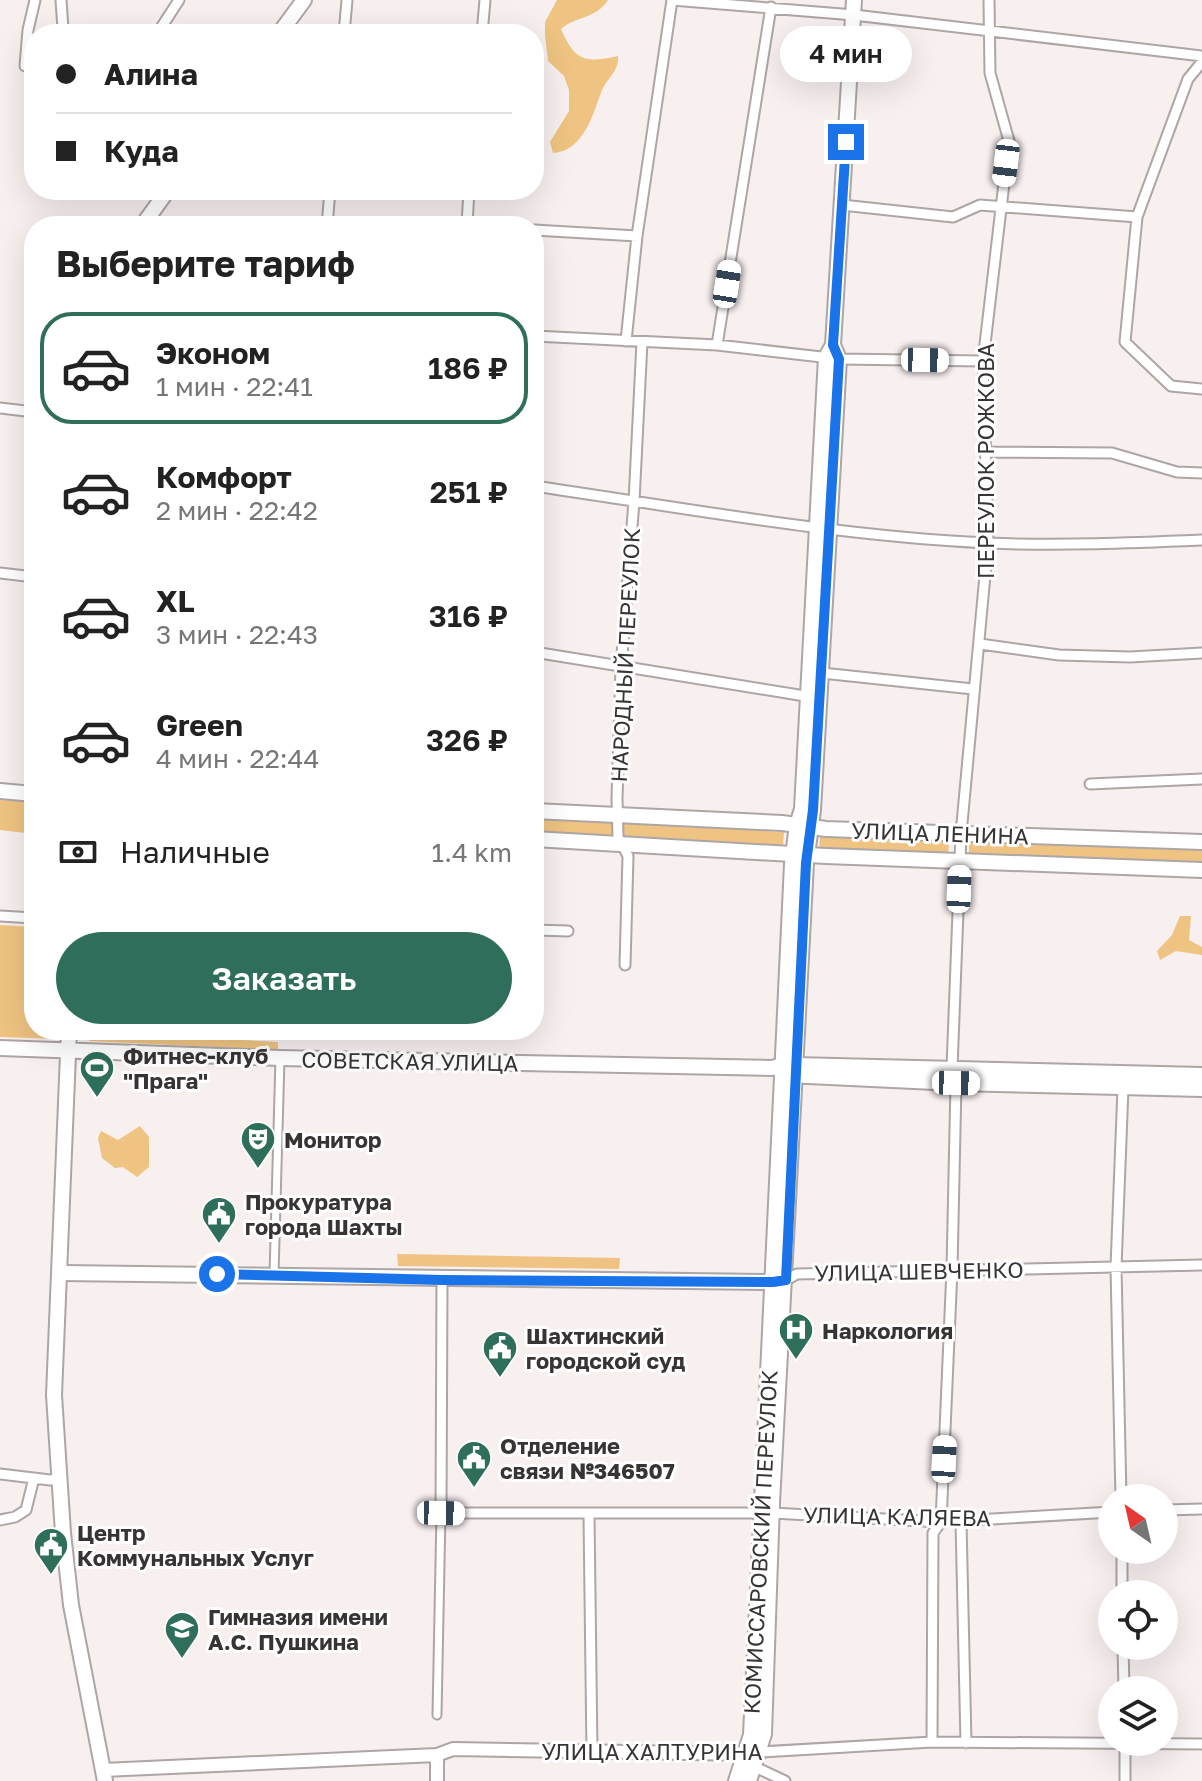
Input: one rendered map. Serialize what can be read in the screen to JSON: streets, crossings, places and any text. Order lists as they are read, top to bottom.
{
  "streets": {
    "main road": [
      "УЛИЦА ЛЕНИНА",
      "СОВЕТСКАЯ УЛИЦА",
      "УЛИЦА ШЕВЧЕНКО",
      "КОМИССАРОВСКИЙ ПЕРЕУЛОК"
    ],
    "street": [
      "ПЕРЕУЛОК РОЖКОВА",
      "НАРОДНЫЙ ПЕРЕУЛОК",
      "УЛИЦА КАЛЯЕВА",
      "УЛИЦА ХАЛТУРИНА"
    ]
  },
  "crossings": [
    ["ПЕРЕУЛОК РОЖКОВА", "УЛИЦА ЛЕНИНА"],
    ["ПЕРЕУЛОК РОЖКОВА", "СОВЕТСКАЯ УЛИЦА"],
    ["ПЕРЕУЛОК РОЖКОВА", "УЛИЦА ШЕВЧЕНКО"],
    ["ПЕРЕУЛОК РОЖКОВА", "УЛИЦА КАЛЯЕВА"],
    ["ПЕРЕУЛОК РОЖКОВА", "УЛИЦА ХАЛТУРИНА"],
    ["НАРОДНЫЙ ПЕРЕУЛОК", "УЛИЦА ЛЕНИНА"],
    ["УЛИЦА ЛЕНИНА", "КОМИССАРОВСКИЙ ПЕРЕУЛОК"],
    ["СОВЕТСКАЯ УЛИЦА", "КОМИССАРОВСКИЙ ПЕРЕУЛОК"],
    ["УЛИЦА ШЕВЧЕНКО", "КОМИССАРОВСКИЙ ПЕРЕУЛОК"],
    ["УЛИЦА КАЛЯЕВА", "КОМИССАРОВСКИЙ ПЕРЕУЛОК"],
    ["КОМИССАРОВСКИЙ ПЕРЕУЛОК", "УЛИЦА ХАЛТУРИНА"]
  ],
  "places": {
    "sports": ["Фитнес-клуб \"Прага\""],
    "theatre": ["Монитор"],
    "public building": [
      "Прокуратура города Шахты",
      "Шахтинский городской суд",
      "Отделение связи №346507",
      "Центр Коммунальных Услуг"
    ],
    "hospital": ["Наркология"],
    "school or university": ["Гимназия имени А.С. Пушкина"]
  },
  "north": "top left",
  "page": {
    "banner": ["Алина", "Куда"],
    "bubble": "4 мин",
    "heading": "Выберите тариф",
    "list": [
      {
        "name": "Эконом",
        "note": "1 мин · 22:41",
        "value": "186 ₽"
      },
      {
        "name": "Комфорт",
        "note": "2 мин · 22:42",
        "value": "251 ₽"
      },
      {
        "name": "XL",
        "note": "3 мин · 22:43",
        "value": "316 ₽"
      },
      {
        "name": "Green",
        "note": "4 мин · 22:44",
        "value": "326 ₽"
      }
    ],
    "pay": ["Наличные", "1.4 km"],
    "buttons": "Заказать"
  }
}
